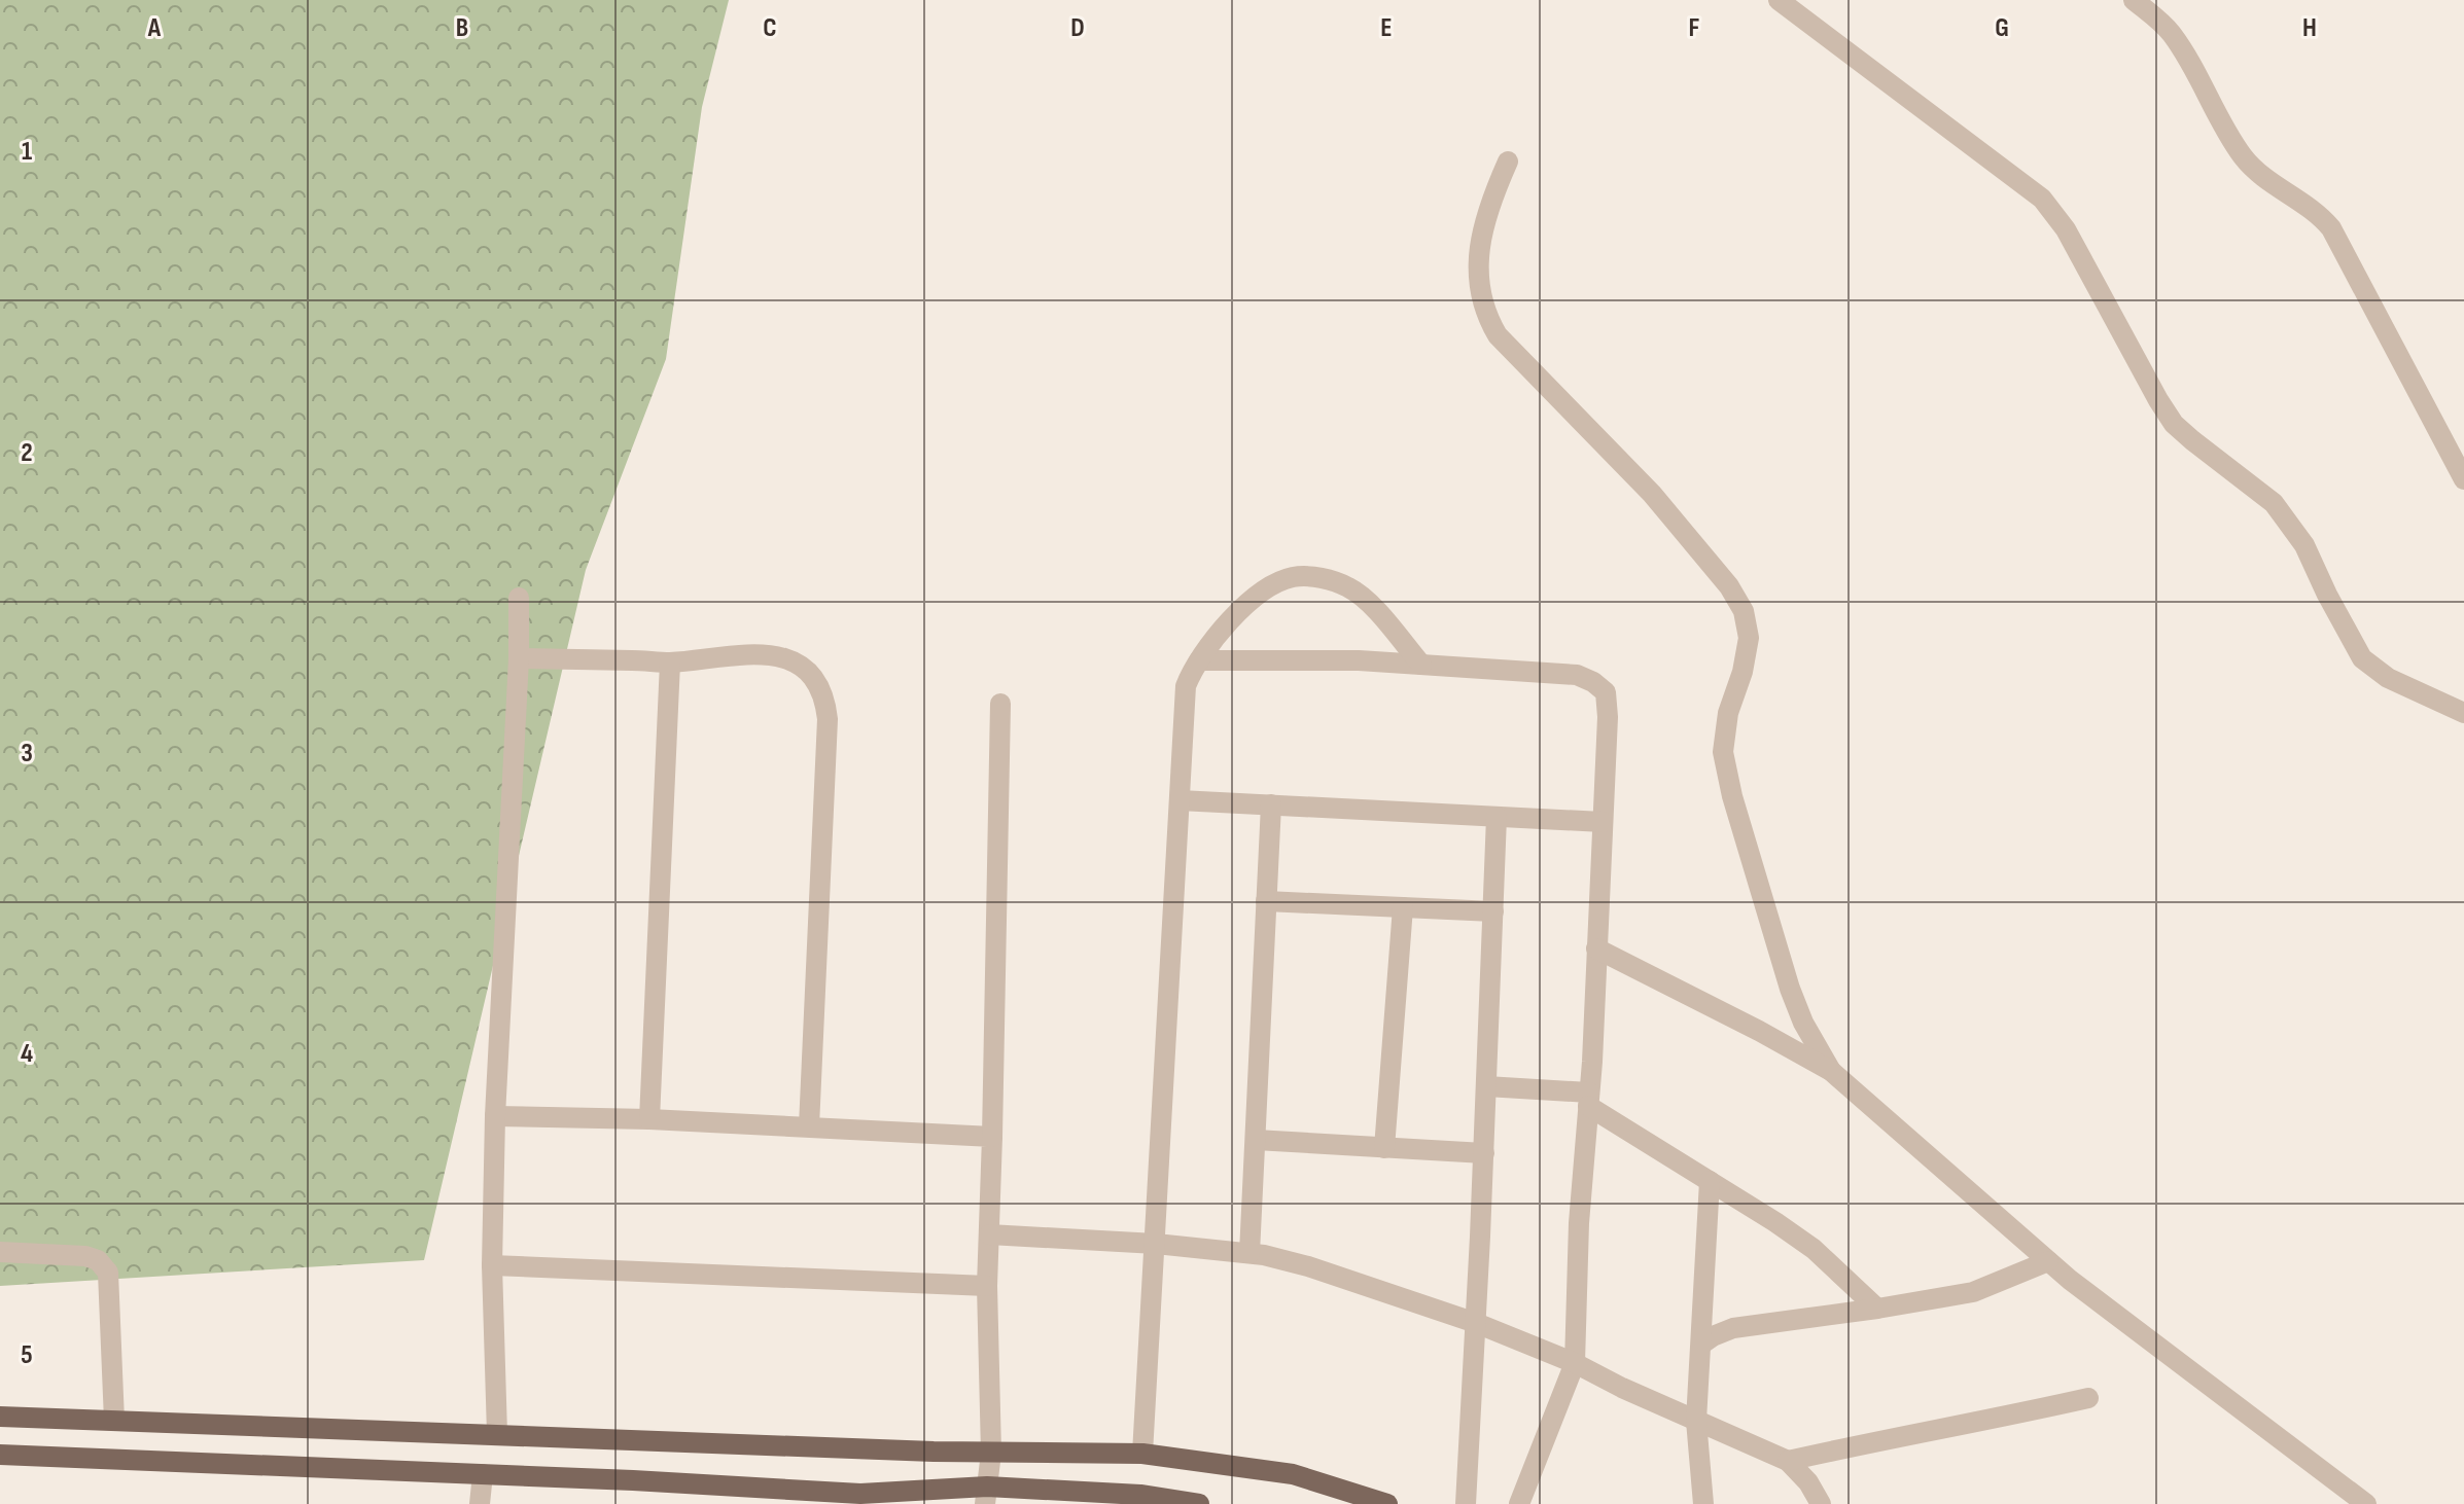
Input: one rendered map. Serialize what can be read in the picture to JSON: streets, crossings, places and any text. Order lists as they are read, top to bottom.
{
  "grid": {
    "columns": [
      "A",
      "B",
      "C",
      "D",
      "E",
      "F",
      "G",
      "H"
    ],
    "rows": [
      "1",
      "2",
      "3",
      "4",
      "5"
    ]
  }
}
